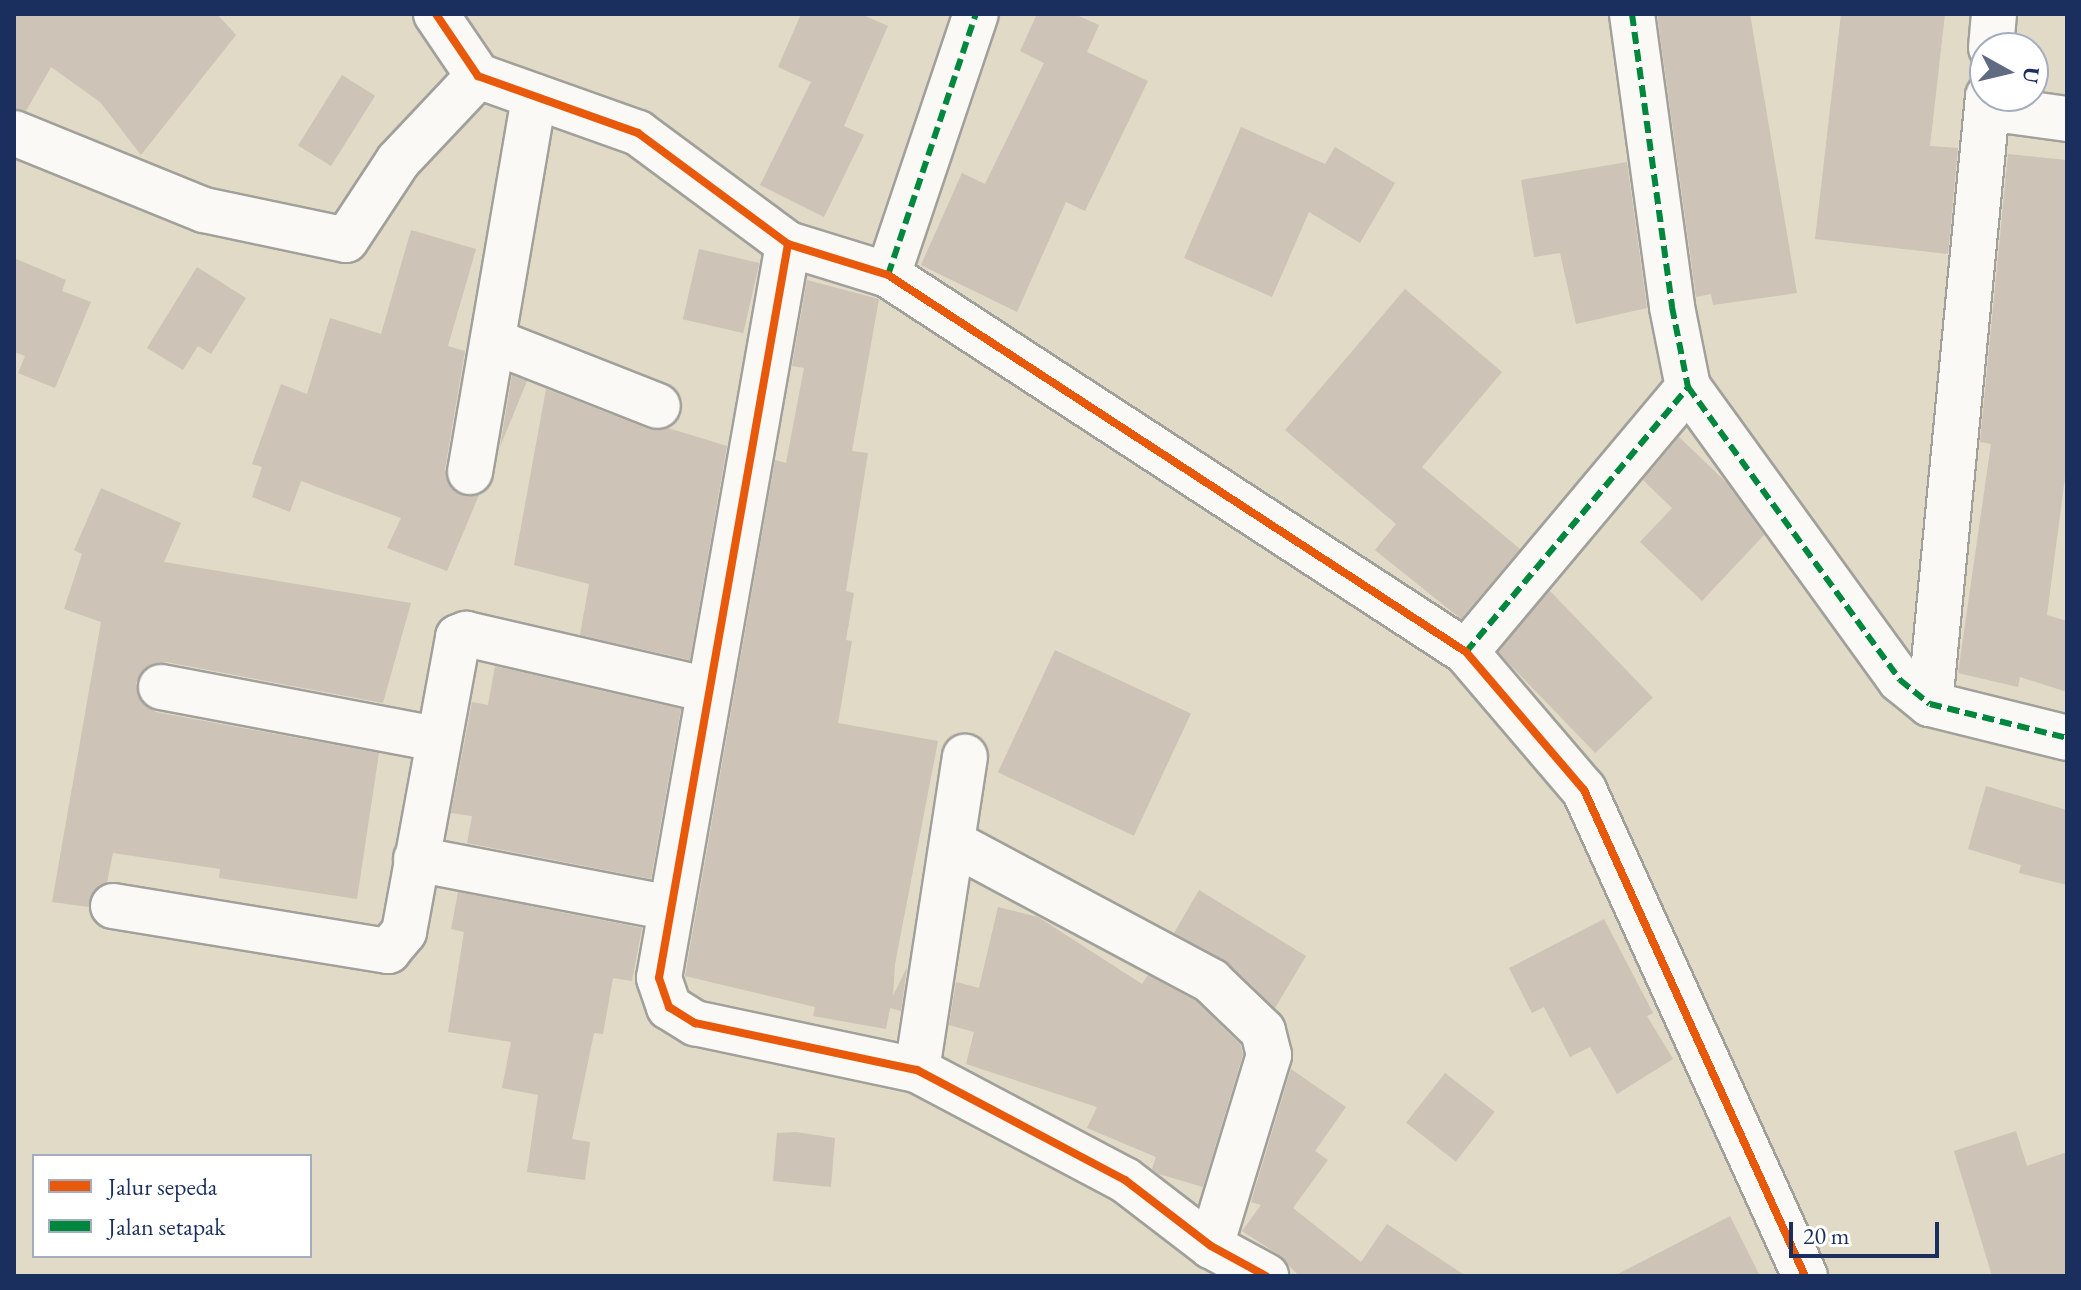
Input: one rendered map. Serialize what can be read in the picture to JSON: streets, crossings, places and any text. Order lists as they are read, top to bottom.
{
  "legend": ["Jalur sepeda", "Jalan setapak"],
  "scale_bar": "20 m",
  "north": "right"
}
